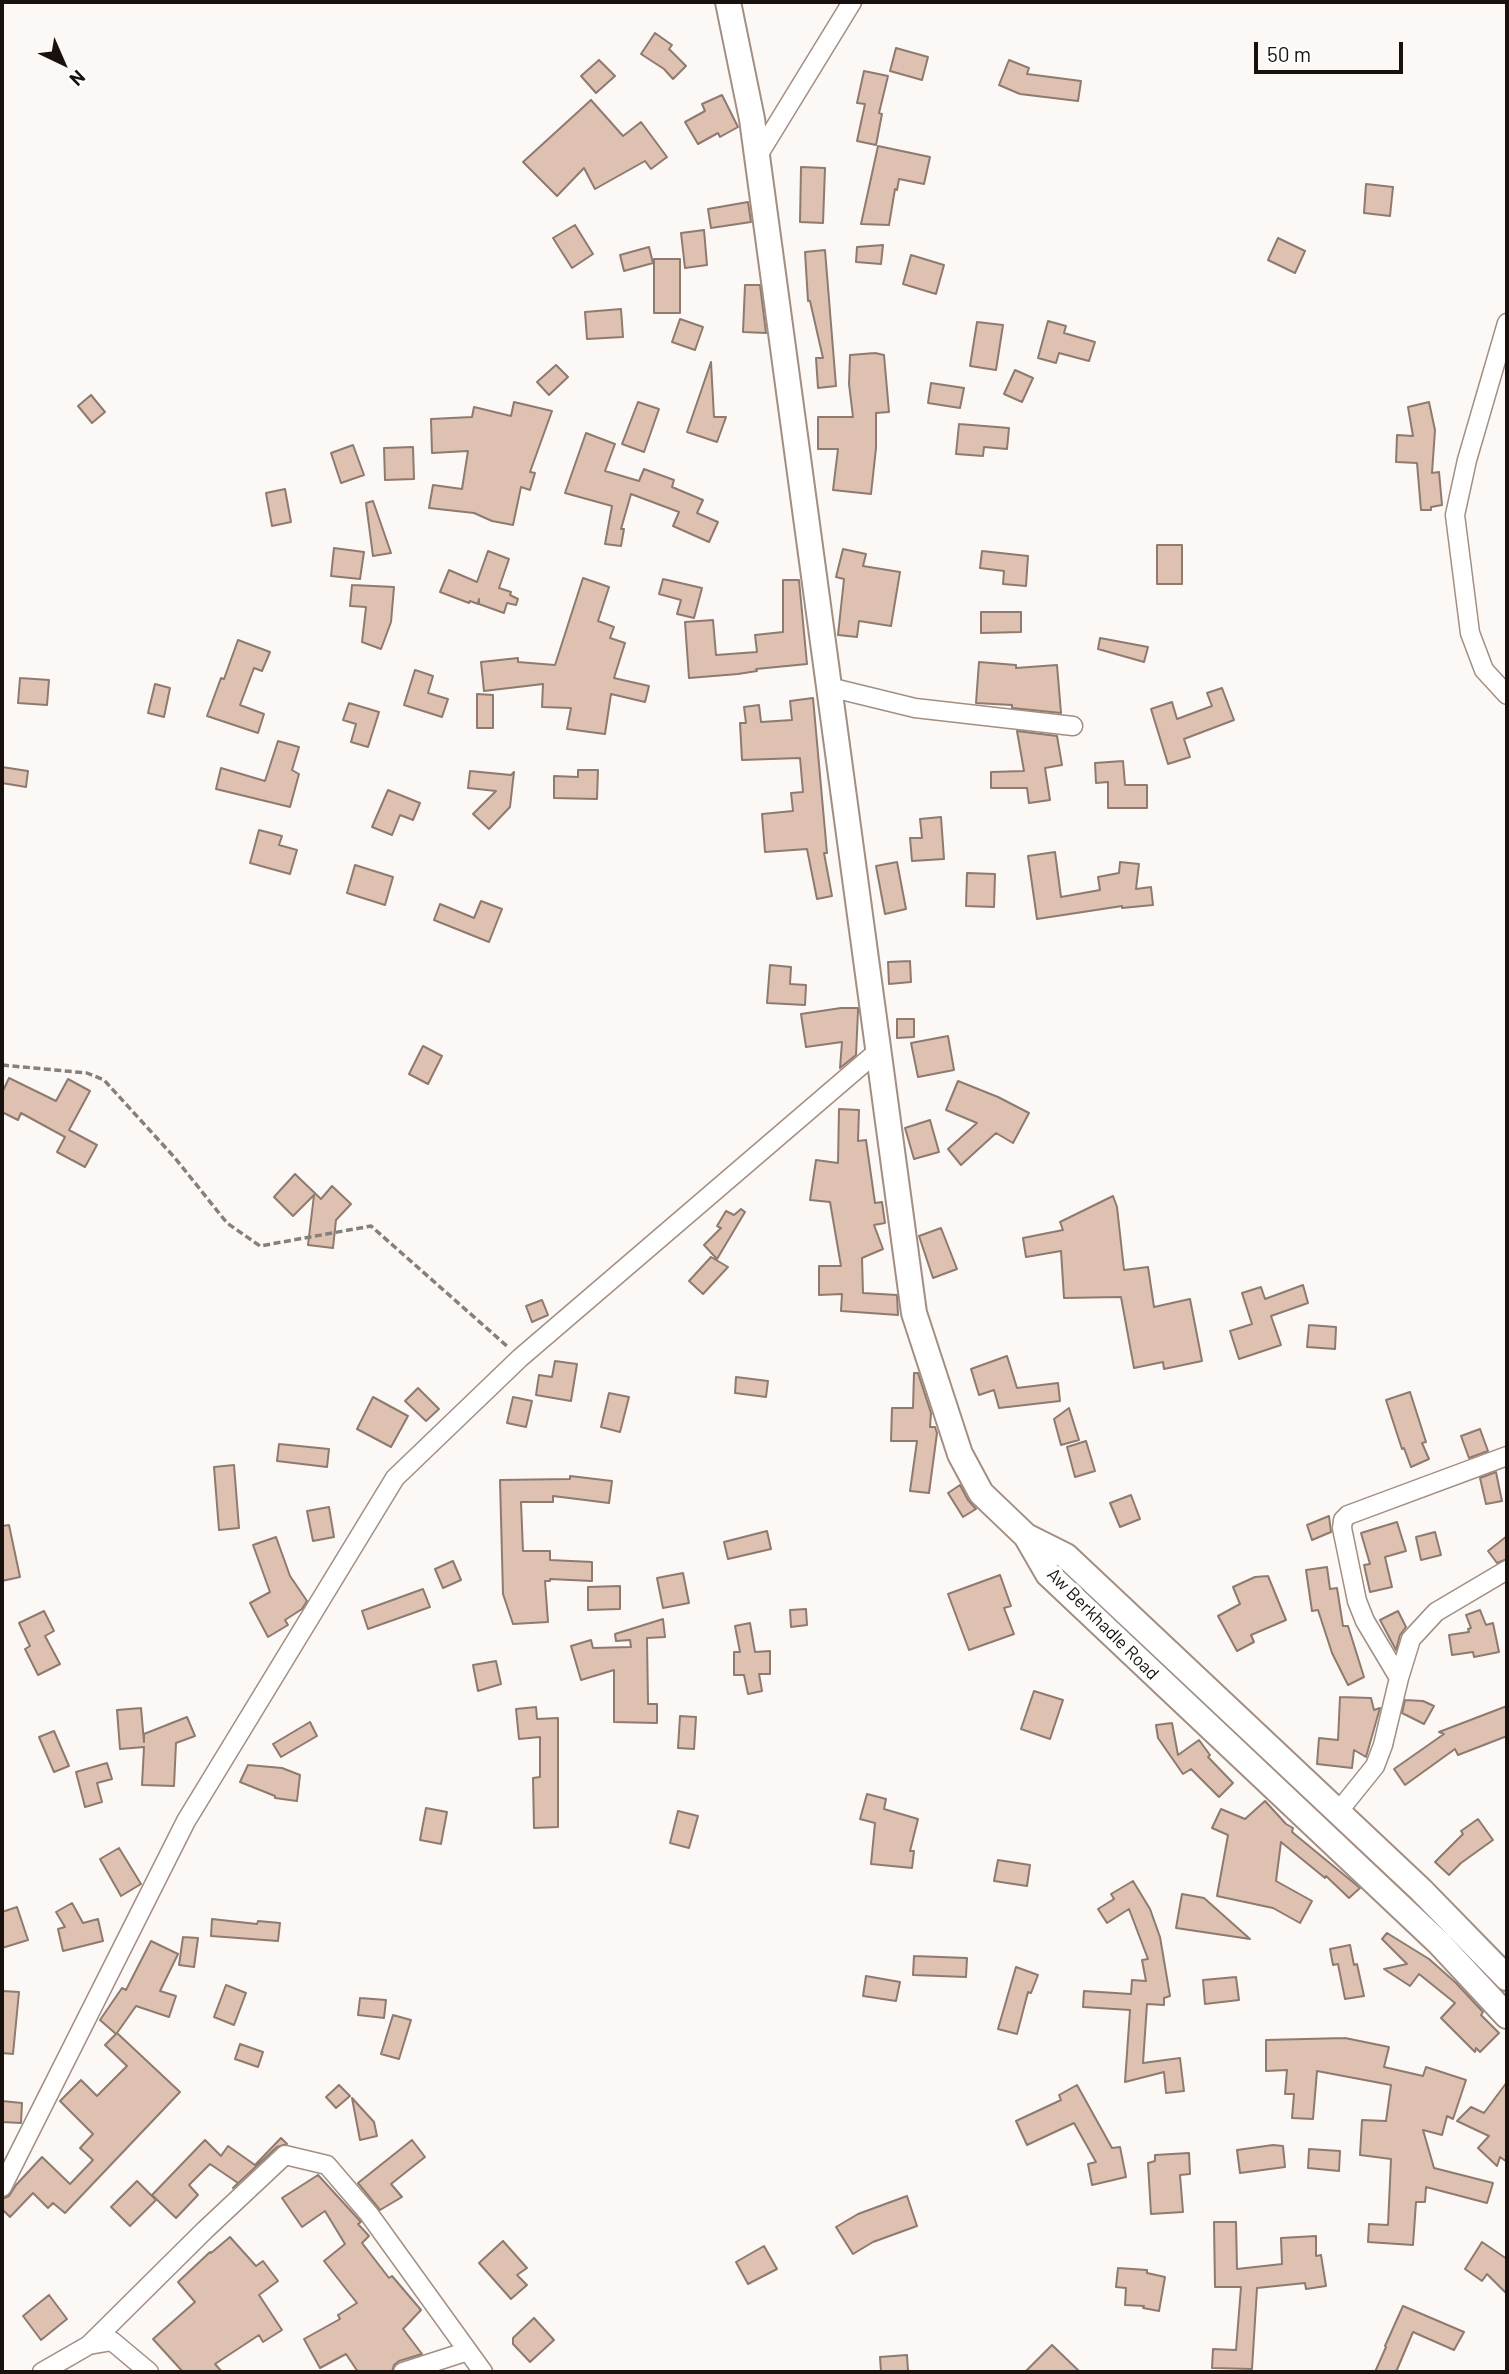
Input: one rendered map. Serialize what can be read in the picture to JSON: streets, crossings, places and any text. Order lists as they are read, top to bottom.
{
  "streets": {
    "main road": ["Aw Berkhadle Road"]
  },
  "scale_bar": "50 m",
  "north": "bottom right"
}
